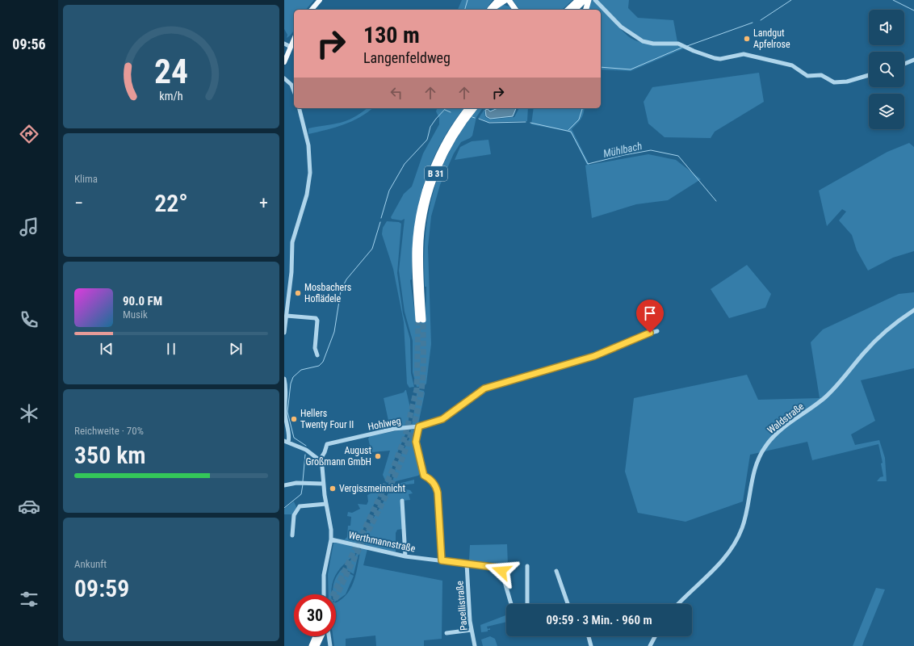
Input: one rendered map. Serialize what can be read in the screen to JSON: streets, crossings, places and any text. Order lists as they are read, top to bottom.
{
  "streets": {
    "highway": ["B 31"],
    "street": [
      "Waldstraße",
      "Hohlweg",
      "Werthmannstraße",
      "Pacellistraße"
    ]
  },
  "crossings": [
    ["Werthmannstraße", "Pacellistraße"]
  ],
  "water": ["Mühlbach"],
  "places": [
    "Landgut Apfelrose",
    "Mosbachers Hoflädele",
    "Hellers Twenty Four II",
    "August Großmann GmbH",
    "Vergissmeinnicht"
  ],
  "page": {
    "tabs": "09:56",
    "turn": ["130 m", "Langenfeldweg"],
    "tile": [
      "Klima",
      ["Reichweite · 70%", "350 km"],
      ["Ankunft", "09:59"]
    ],
    "heat": ["−", "22°", "+"],
    "song": ["90.0 FM", "Musik"],
    "limit": "30",
    "trip": "09:59 · 3 Min. · 960 m",
    "gauge": ["24", "km/h"]
  }
}
